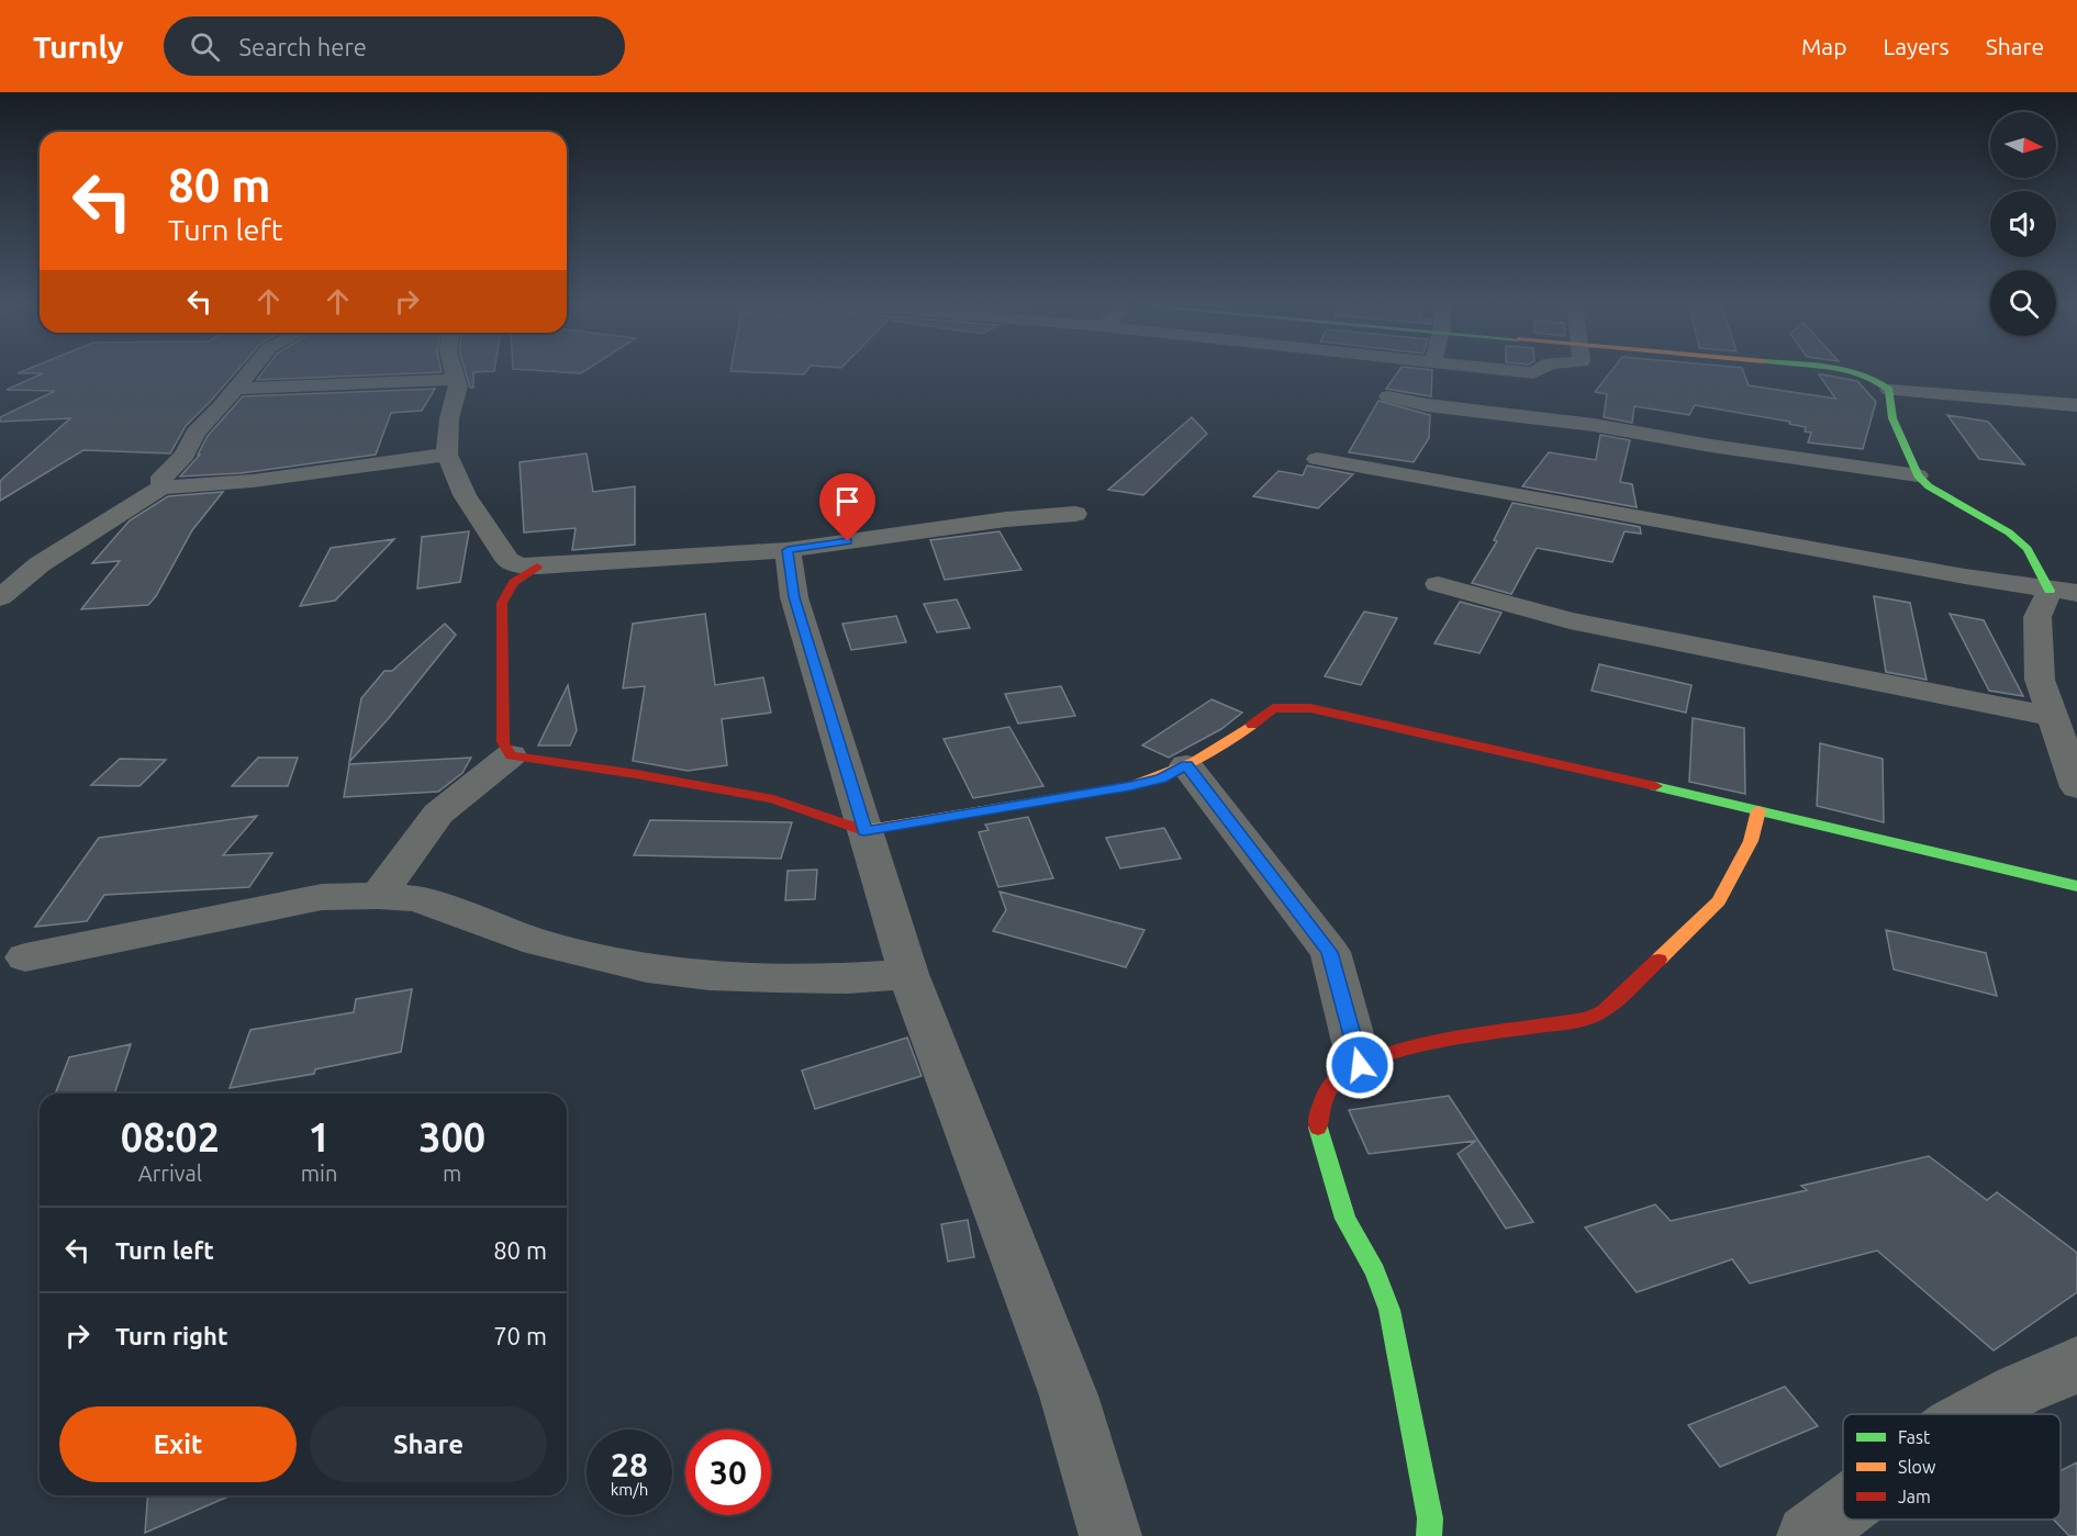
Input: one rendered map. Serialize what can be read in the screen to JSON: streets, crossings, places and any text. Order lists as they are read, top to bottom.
{
  "legend": ["Fast", "Slow", "Jam"],
  "north": "right",
  "page": {
    "header": "Turnly",
    "search": "Search here",
    "nav": ["Map", "Layers", "Share"],
    "turn": ["80 m", "Turn left"],
    "eta": [
      "08:02",
      "Arrival",
      "1",
      "min",
      "300",
      "m"
    ],
    "list": [
      {
        "name": "Turn left",
        "value": "80 m"
      },
      {
        "name": "Turn right",
        "value": "70 m"
      }
    ],
    "buttons": ["Exit", "Share"],
    "speed": "28 km/h",
    "limit": "30"
  }
}
